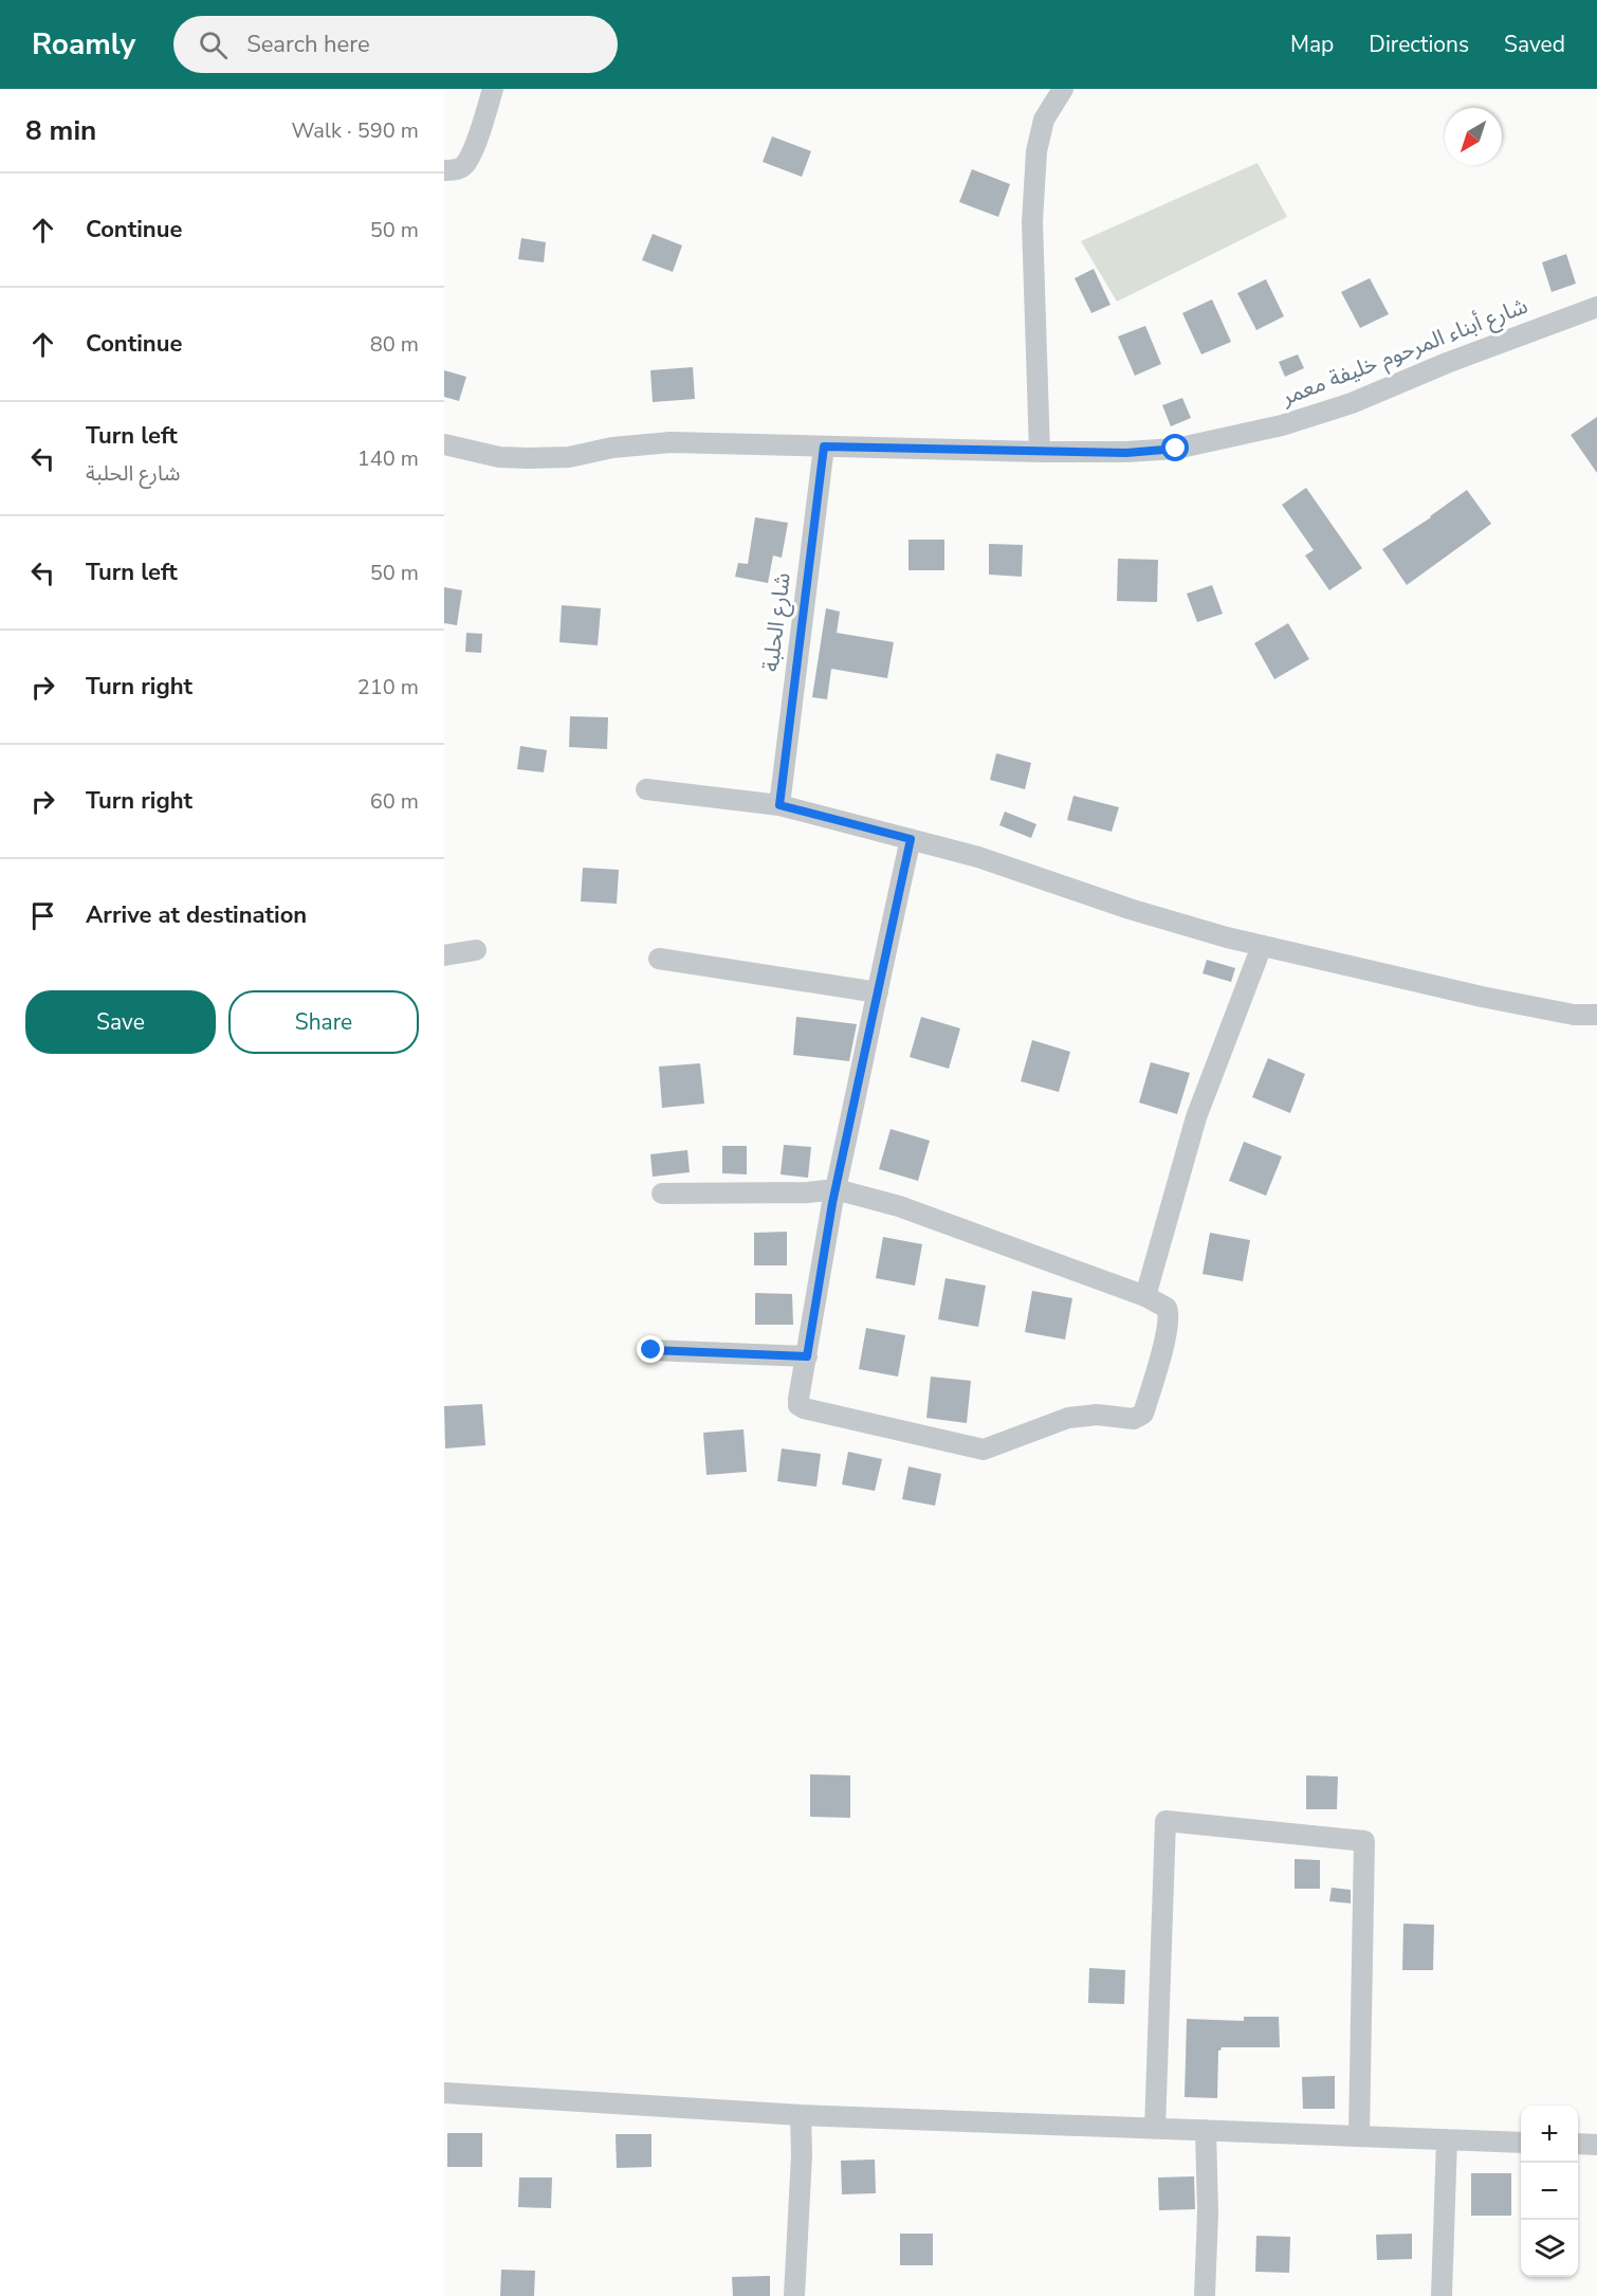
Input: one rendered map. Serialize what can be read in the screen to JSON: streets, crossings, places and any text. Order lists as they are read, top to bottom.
{
  "streets": {
    "street": ["شارع أبناء المرحوم خليفة معمر", "شارع الحلبة"]
  },
  "crossings": [
    ["شارع أبناء المرحوم خليفة معمر", "شارع الحلبة"]
  ],
  "north": "bottom left",
  "page": {
    "header": "Roamly",
    "search": "Search here",
    "nav": ["Map", "Directions", "Saved"],
    "heading": ["8 min", "Walk · 590 m"],
    "list": [
      ["Continue", "50 m"],
      ["Continue", "80 m"],
      ["Turn left", "شارع الحلبة", "140 m"],
      ["Turn left", "50 m"],
      ["Turn right", "210 m"],
      ["Turn right", "60 m"],
      "Arrive at destination"
    ],
    "buttons": ["Save", "Share"],
    "map_buttons": ["+", "−"]
  }
}
